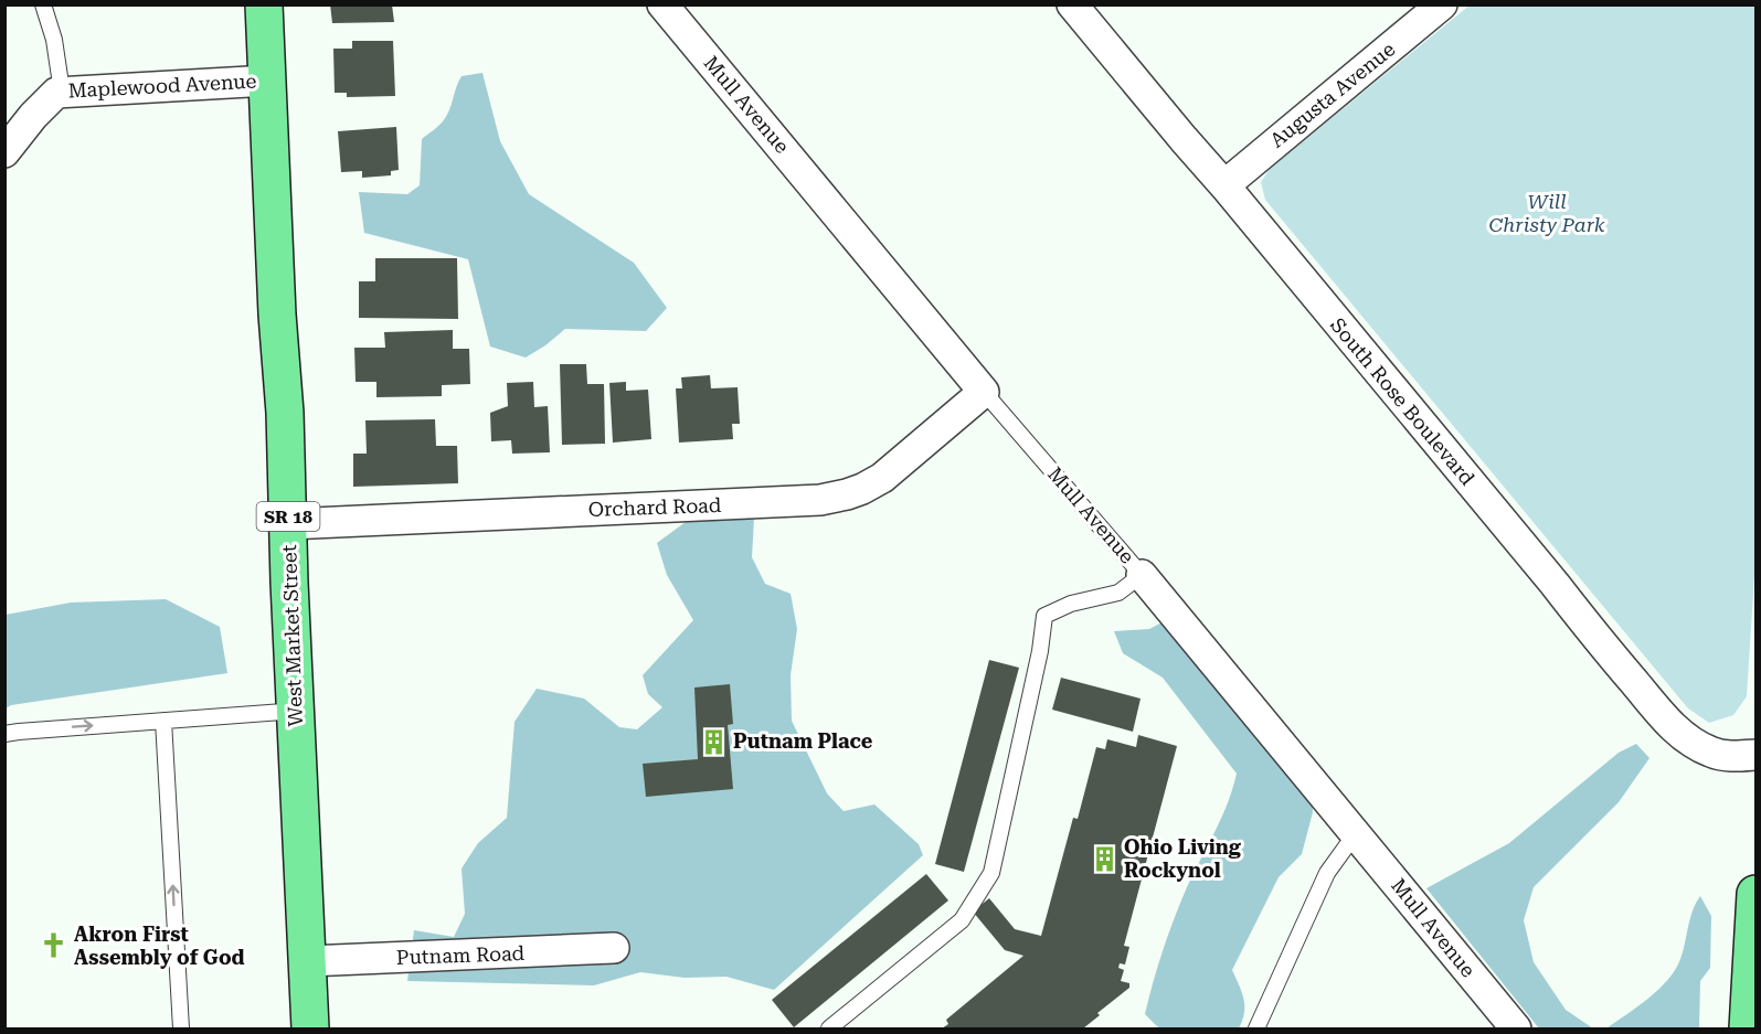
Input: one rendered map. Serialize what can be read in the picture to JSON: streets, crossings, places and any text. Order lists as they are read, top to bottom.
{
  "streets": {
    "main road": ["SR 18", "West Market Street"],
    "street": [
      "Maplewood Avenue",
      "Augusta Avenue",
      "Mull Avenue",
      "South Rose Boulevard",
      "Orchard Road",
      "Putnam Road"
    ]
  },
  "crossings": [
    ["Maplewood Avenue", "West Market Street"],
    ["Augusta Avenue", "South Rose Boulevard"],
    ["Mull Avenue", "Orchard Road"],
    ["Orchard Road", "West Market Street"],
    ["West Market Street", "Putnam Road"]
  ],
  "parks": ["Will Christy Park"],
  "places": {
    "building": ["Putnam Place", "Ohio Living Rockynol"],
    "church": ["Akron First Assembly of God"]
  }
}
